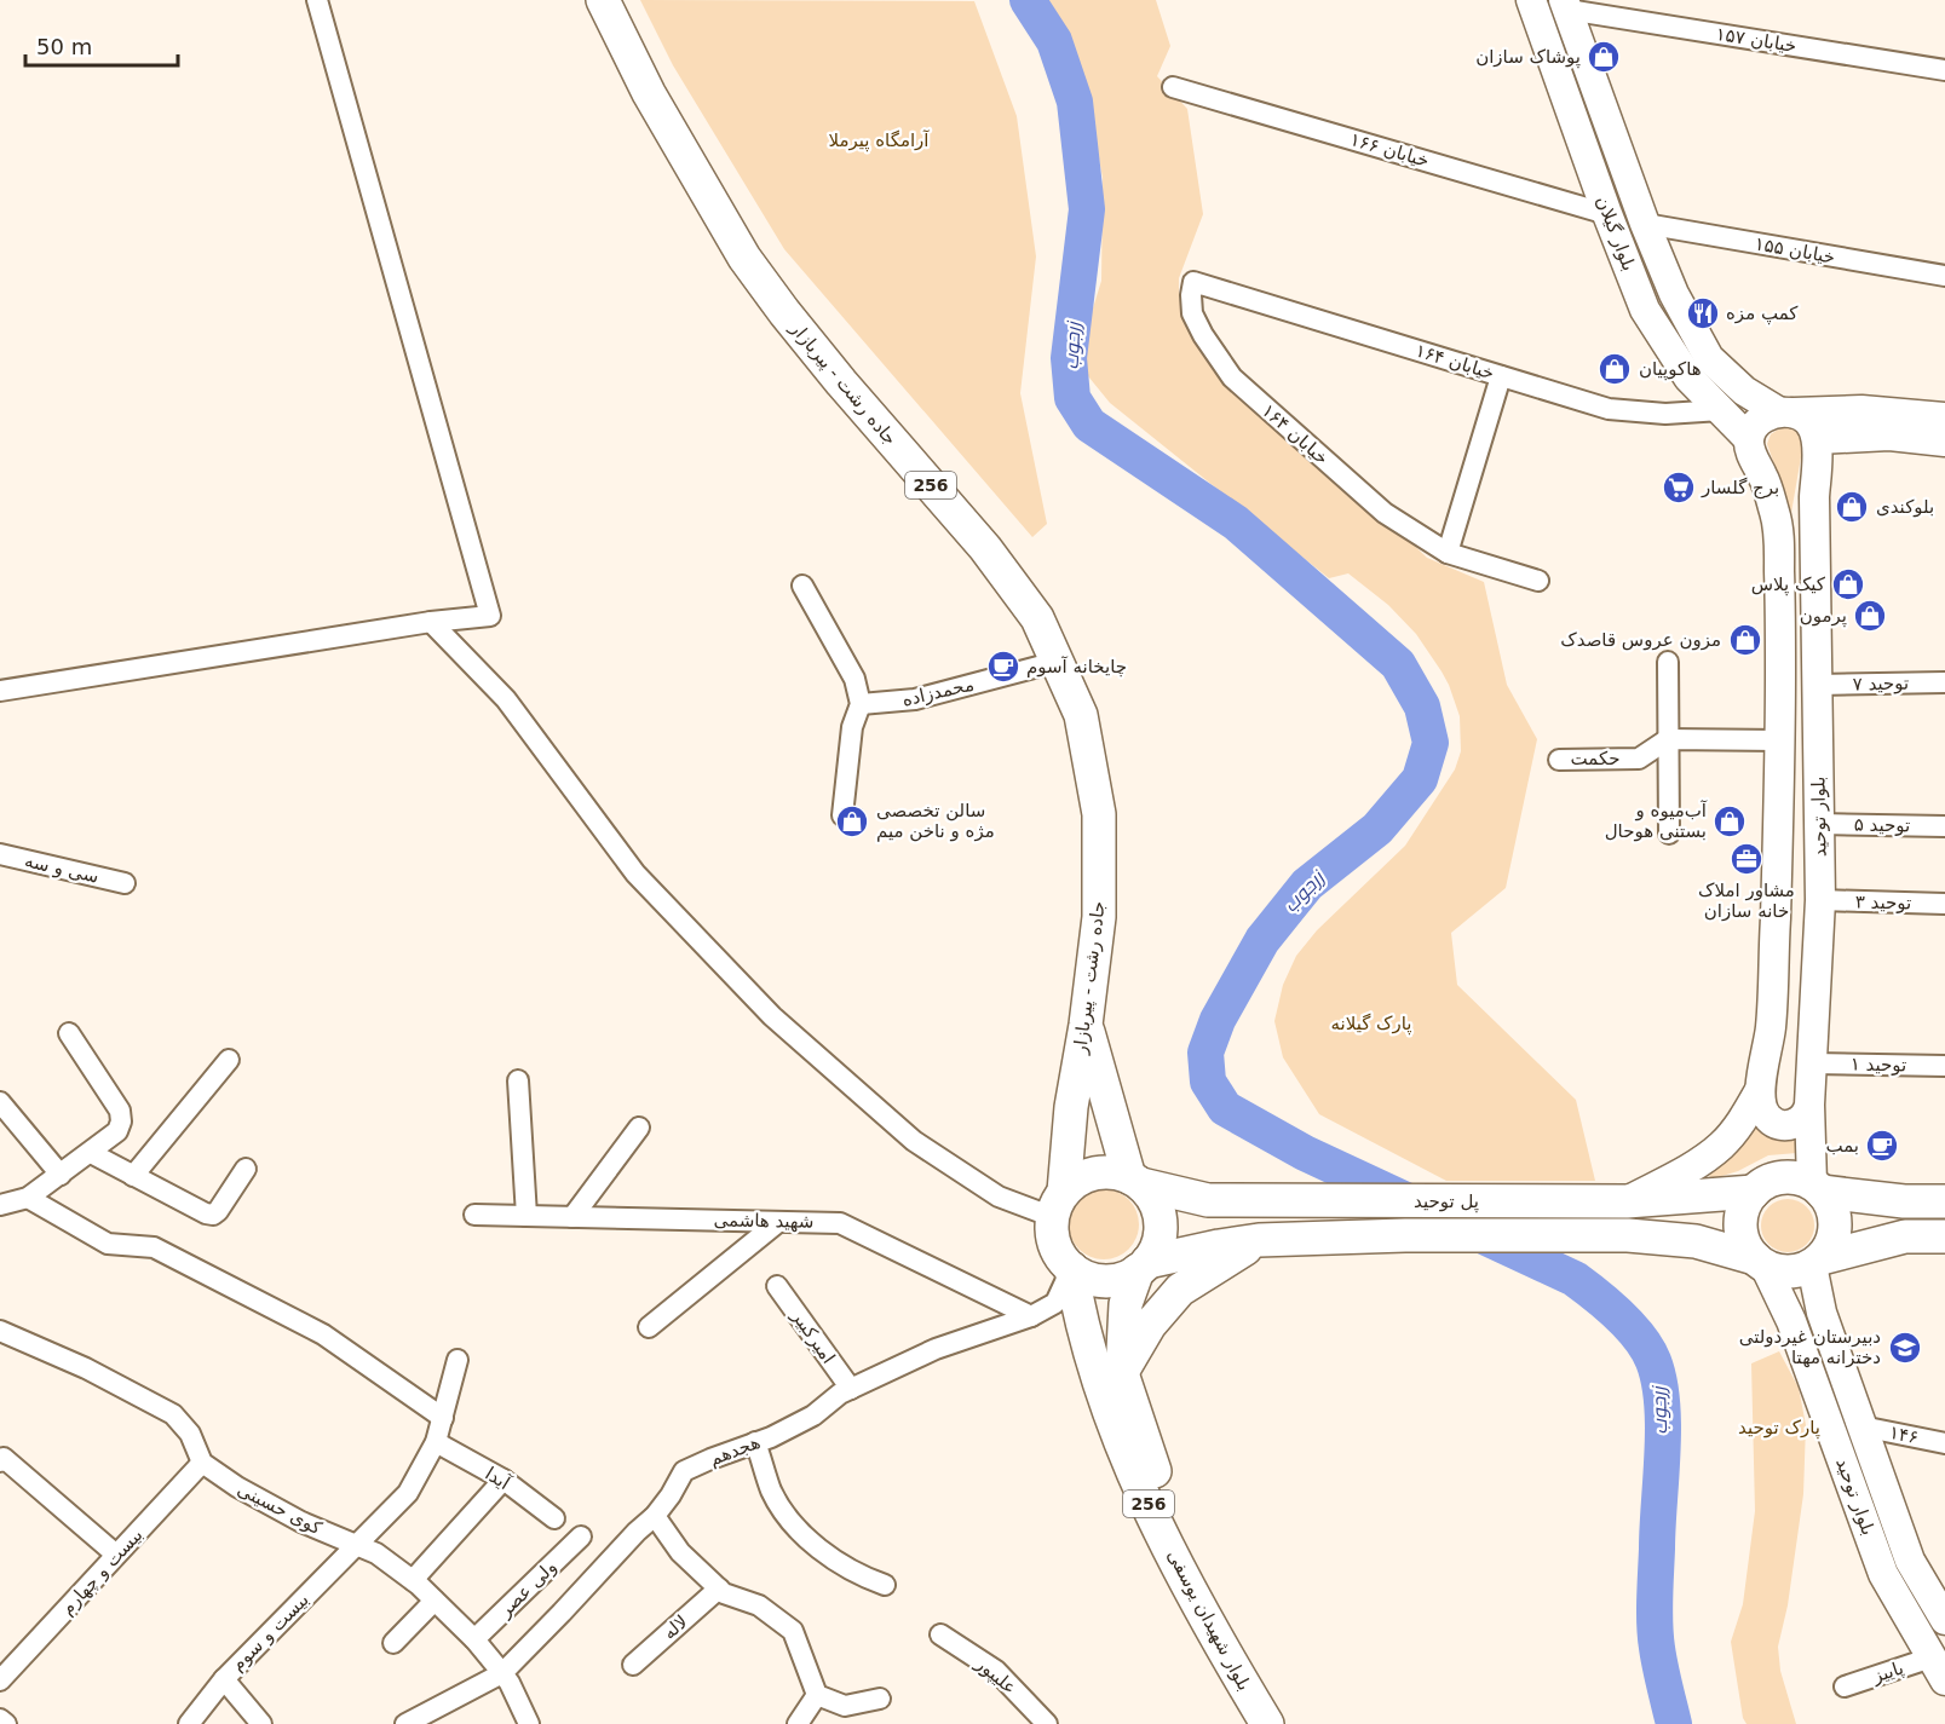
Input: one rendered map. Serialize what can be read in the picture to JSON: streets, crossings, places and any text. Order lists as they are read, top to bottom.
{
  "streets": {
    "main road": [
      "بلوار گیلان",
      "جاده رشت - پیربازار",
      "256",
      "بلوار توحید",
      "پل توحید",
      "بلوار شهیدان یوسفی"
    ],
    "street": [
      "خیابان ۱۵۷",
      "خیابان ۱۶۶",
      "خیابان ۱۵۵",
      "۱۶۴ خیابان",
      "خیابان ۱۶۴",
      "توحید ۷",
      "محمدزاده",
      "حکمت",
      "توحید ۵",
      "سی و سه",
      "توحید ۳",
      "توحید ۱",
      "شهید هاشمی",
      "امیرکبیر",
      "۱۴۶",
      "هجدهم",
      "آیدا",
      "کوی حسینی",
      "بیست و چهارم",
      "ولی عصر",
      "لاله",
      "بیست و سوم",
      "پاییز",
      "علیپور"
    ]
  },
  "crossings": [
    ["خیابان ۱۵۷", "بلوار گیلان"],
    ["خیابان ۱۶۶", "بلوار گیلان"],
    ["بلوار گیلان", "خیابان ۱۵۵"],
    ["بلوار گیلان", "۱۶۴ خیابان"],
    ["بلوار گیلان", "بلوار توحید"],
    ["۱۶۴ خیابان", "خیابان ۱۶۴"],
    ["جاده رشت - پیربازار", "256"],
    ["جاده رشت - پیربازار", "محمدزاده"],
    ["جاده رشت - پیربازار", "پل توحید"],
    ["جاده رشت - پیربازار", "هجدهم"],
    ["جاده رشت - پیربازار", "بلوار شهیدان یوسفی"],
    ["256", "پل توحید"],
    ["256", "هجدهم"],
    ["256", "بلوار شهیدان یوسفی"],
    ["توحید ۷", "بلوار توحید"],
    ["بلوار توحید", "توحید ۵"],
    ["بلوار توحید", "توحید ۳"],
    ["بلوار توحید", "توحید ۱"],
    ["بلوار توحید", "پل توحید"],
    ["بلوار توحید", "۱۴۶"],
    ["بلوار توحید", "پاییز"],
    ["پل توحید", "هجدهم"],
    ["پل توحید", "بلوار شهیدان یوسفی"],
    ["شهید هاشمی", "هجدهم"],
    ["امیرکبیر", "هجدهم"],
    ["هجدهم", "کوی حسینی"],
    ["هجدهم", "بلوار شهیدان یوسفی"],
    ["آیدا", "بیست و سوم"],
    ["کوی حسینی", "بیست و چهارم"],
    ["کوی حسینی", "ولی عصر"],
    ["کوی حسینی", "بیست و سوم"]
  ],
  "water": ["زرجوب"],
  "parks": ["آرامگاه پیرملا", "پارک گیلانه", "پارک توحید"],
  "places": {
    "shop": [
      "پوشاک سازان",
      "هاکوپیان",
      "بلوکندی",
      "کیک پلاس",
      "پرمون",
      "مزون عروس قاصدک",
      "سالن تخصصی مژه و ناخن میم",
      "آب‌میوه و بستنی هوحال"
    ],
    "restaurant": ["کمپ مزه"],
    "supermarket": ["برج گلسار"],
    "cafe": ["چایخانه آسوم", "بمب"],
    "office": ["مشاور املاک خانه سازان"],
    "school or university": ["دبیرستان غیردولتی دخترانه مهتا"]
  },
  "scale_bar": "50 m"
}
